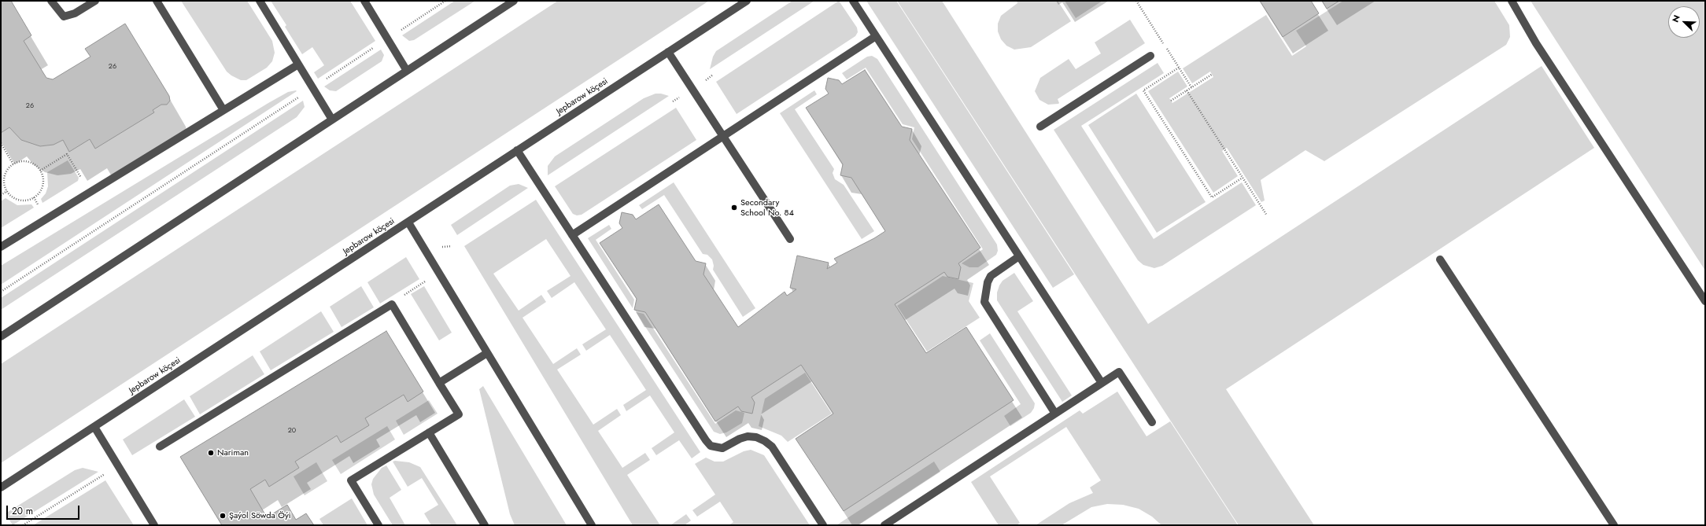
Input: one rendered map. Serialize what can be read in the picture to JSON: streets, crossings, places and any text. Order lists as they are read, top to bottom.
{
  "streets": {
    "street": ["Jepbarow köçesi"]
  },
  "places": ["Secondary School No. 84", "Nariman", "Şaýol Söwda Öýi"],
  "house_numbers": ["26", "26", "20"],
  "scale_bar": "20 m",
  "north": "top left"
}
